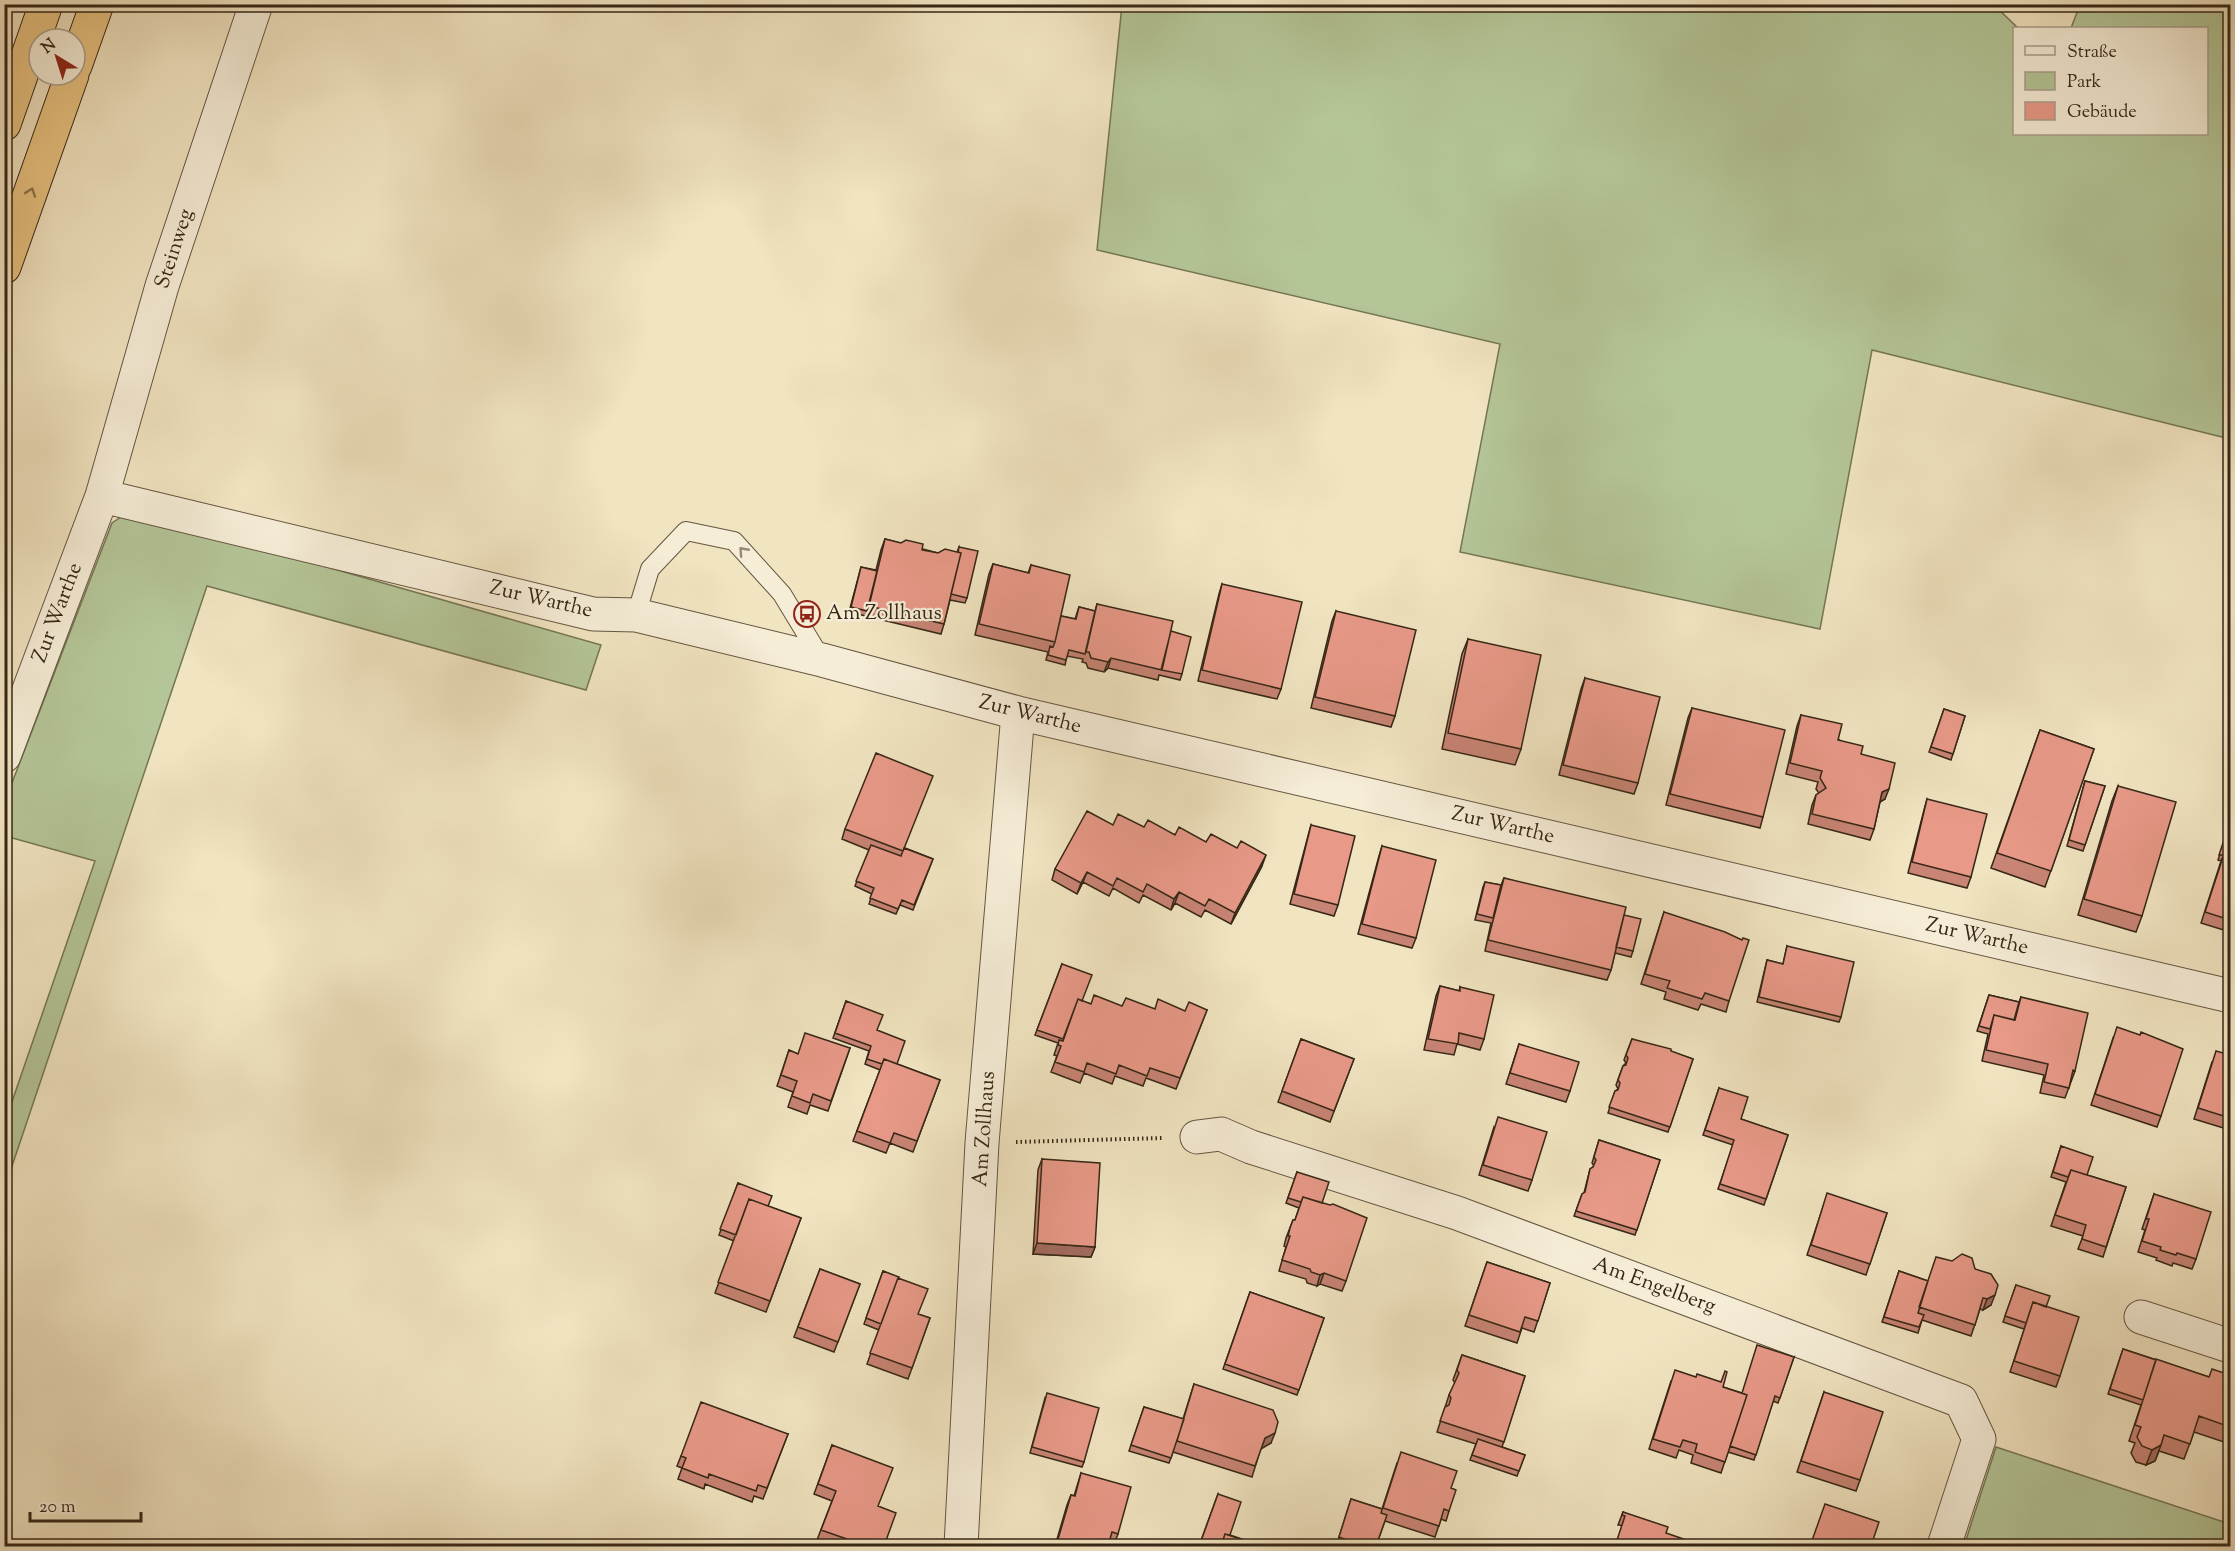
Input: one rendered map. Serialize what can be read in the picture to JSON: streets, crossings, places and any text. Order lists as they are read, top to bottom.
{
  "streets": {
    "street": [
      "Steinweg",
      "Zur Warthe",
      "Am Zollhaus",
      "Am Engelberg"
    ]
  },
  "crossings": [
    ["Steinweg", "Zur Warthe"],
    ["Zur Warthe", "Am Zollhaus"]
  ],
  "places": {
    "bus stop": ["Am Zollhaus"]
  },
  "legend": ["Straße", "Park", "Gebäude"],
  "scale_bar": "20 m",
  "north": "top left"
}
